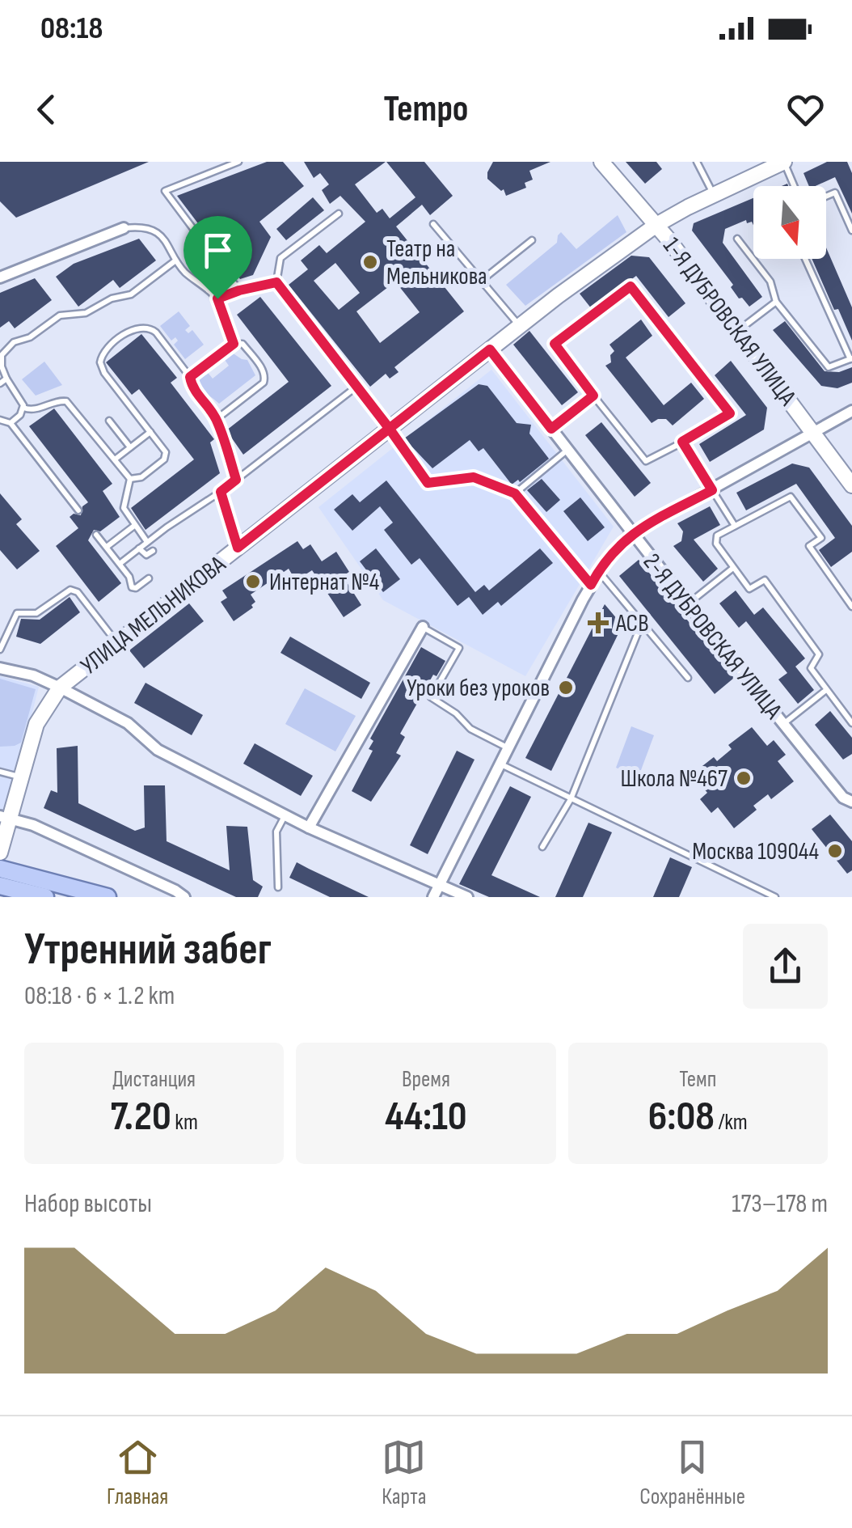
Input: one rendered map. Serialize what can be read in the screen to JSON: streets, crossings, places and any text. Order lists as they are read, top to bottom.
{
  "streets": {
    "street": ["1-Я ДУБРОВСКАЯ УЛИЦА", "УЛИЦА МЕЛЬНИКОВА", "2-Я ДУБРОВСКАЯ УЛИЦА"]
  },
  "crossings": [
    ["1-Я ДУБРОВСКАЯ УЛИЦА", "УЛИЦА МЕЛЬНИКОВА"],
    ["УЛИЦА МЕЛЬНИКОВА", "2-Я ДУБРОВСКАЯ УЛИЦА"]
  ],
  "places": {
    "other": [
      "Театр на Мельникова",
      "Интернат №4",
      "Уроки без уроков",
      "Школа №467",
      "Москва 109044"
    ],
    "health": ["АСВ"]
  },
  "north": "bottom",
  "page": {
    "status": "08:18",
    "header": "Tempo",
    "heading": ["Утренний забег", "08:18 · 6 × 1.2 km"],
    "stats": [
      ["Дистанция", "7.20 km"],
      ["Время", "44:10"],
      ["Темп", "6:08 /km"]
    ],
    "chart": ["Набор высоты", "173–178 m"],
    "tabs": ["Главная", "Карта", "Сохранённые"]
  }
}
